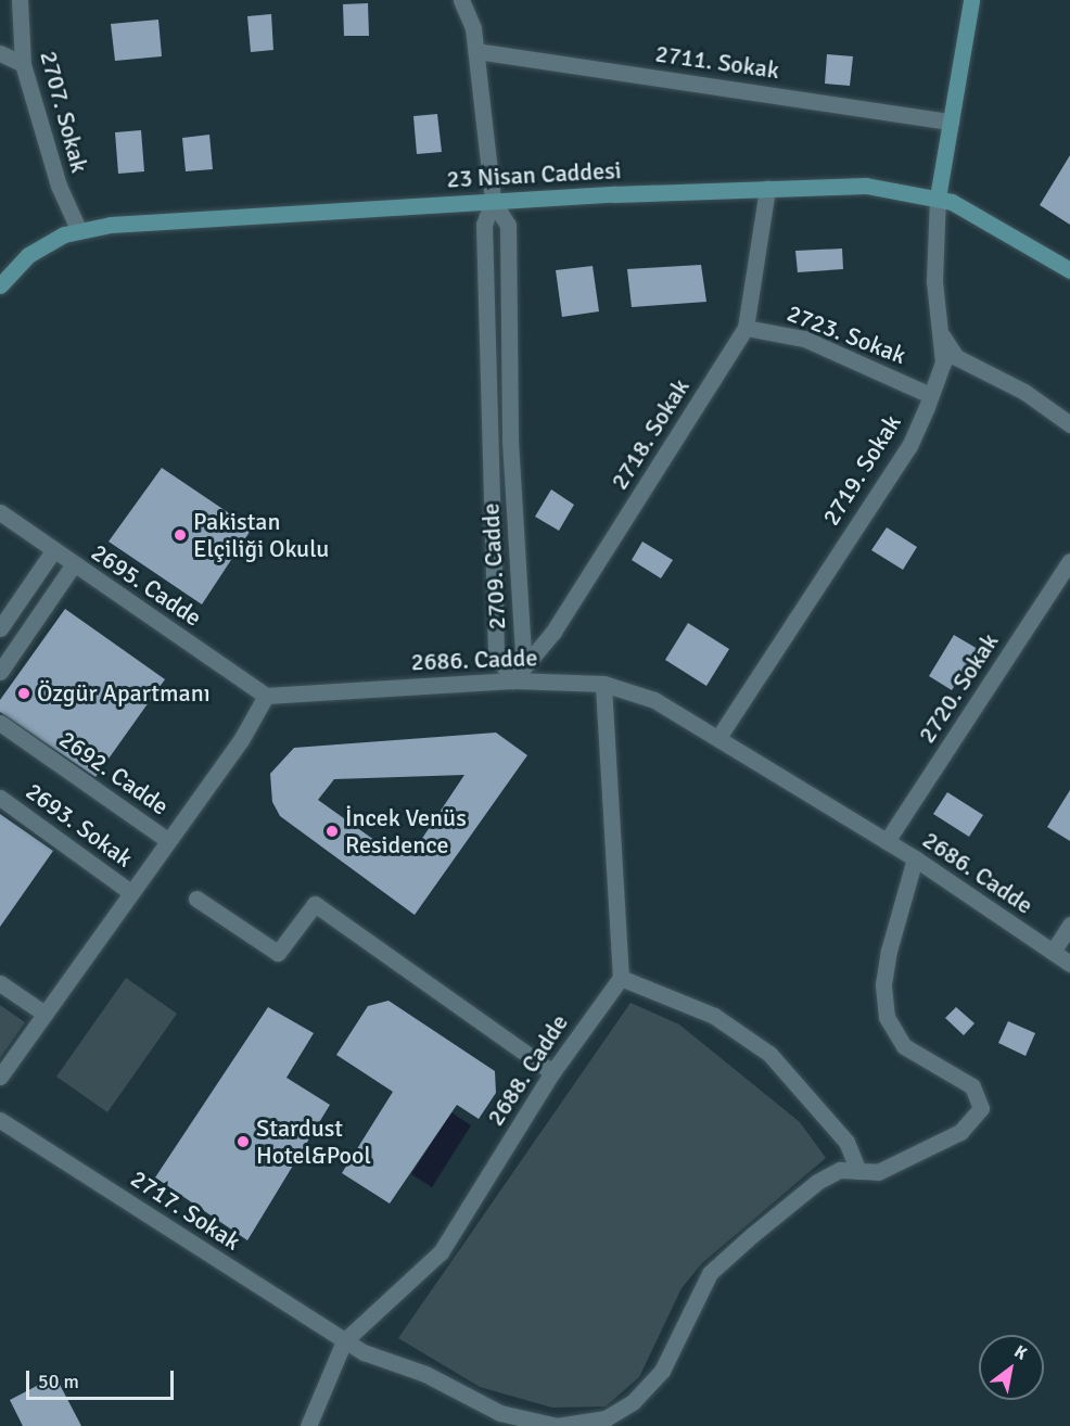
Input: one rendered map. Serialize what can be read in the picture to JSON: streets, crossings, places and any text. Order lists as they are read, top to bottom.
{
  "streets": {
    "main road": ["23 Nisan Caddesi"],
    "street": [
      "2711. Sokak",
      "2707. Sokak",
      "2723. Sokak",
      "2718. Sokak",
      "2719. Sokak",
      "2709. Cadde",
      "2695. Cadde",
      "2686. Cadde",
      "2720. Sokak",
      "2692. Cadde",
      "2693. Sokak",
      "2688. Cadde",
      "2717. Sokak"
    ]
  },
  "crossings": [
    ["2711. Sokak", "2709. Cadde"],
    ["2707. Sokak", "23 Nisan Caddesi"],
    ["23 Nisan Caddesi", "2718. Sokak"],
    ["23 Nisan Caddesi", "2719. Sokak"],
    ["23 Nisan Caddesi", "2709. Cadde"],
    ["2723. Sokak", "2718. Sokak"],
    ["2723. Sokak", "2719. Sokak"],
    ["2718. Sokak", "2709. Cadde"],
    ["2718. Sokak", "2686. Cadde"],
    ["2719. Sokak", "2686. Cadde"],
    ["2709. Cadde", "2686. Cadde"],
    ["2695. Cadde", "2686. Cadde"],
    ["2686. Cadde", "2720. Sokak"],
    ["2686. Cadde", "2717. Sokak"],
    ["2688. Cadde", "2717. Sokak"]
  ],
  "places": [
    "Pakistan Elçiliği Okulu",
    "Özgür Apartmanı",
    "İncek Venüs Residence",
    "Stardust Hotel&Pool"
  ],
  "scale_bar": "50 m",
  "north": "top right"
}
